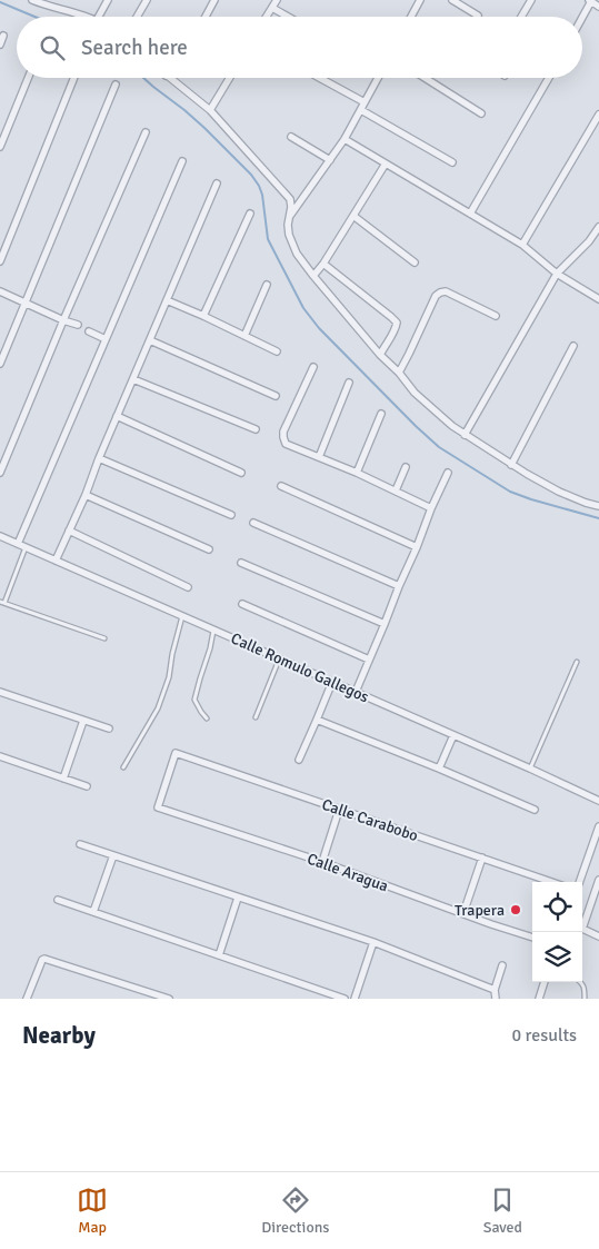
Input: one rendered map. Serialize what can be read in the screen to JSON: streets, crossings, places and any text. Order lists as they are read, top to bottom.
{
  "streets": {
    "street": ["Calle Romulo Gallegos", "Calle Carabobo", "Calle Aragua"]
  },
  "crossings": [
    ["Calle Carabobo", "Calle Aragua"]
  ],
  "places": ["Trapera"],
  "page": {
    "search": "Search here",
    "heading": ["Nearby", "0 results"],
    "nav": ["Map", "Directions", "Saved"]
  }
}
